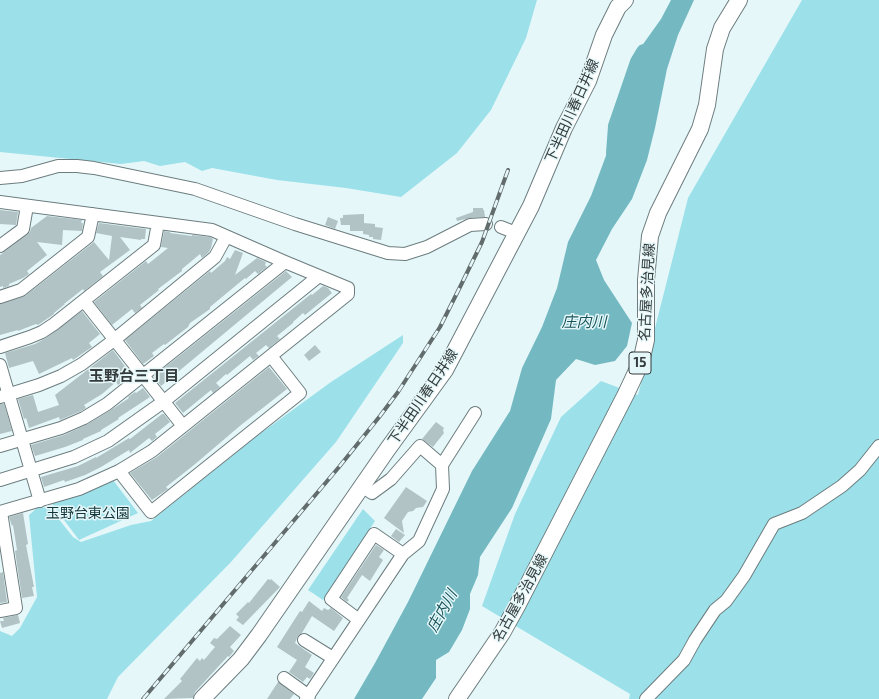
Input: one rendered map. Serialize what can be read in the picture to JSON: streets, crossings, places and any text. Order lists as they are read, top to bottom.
{
  "streets": {
    "main road": ["下半田川春日井線", "名古屋多治見線", "15"]
  },
  "districts": ["玉野台三丁目"],
  "water": ["庄内川"],
  "parks": ["玉野台東公園"]
}
